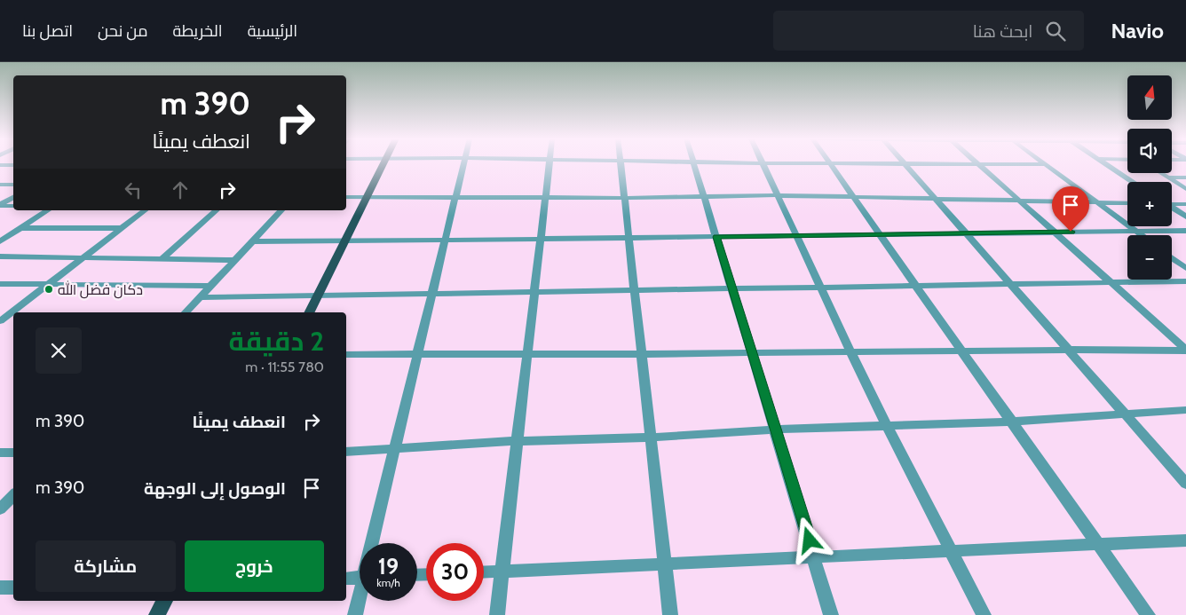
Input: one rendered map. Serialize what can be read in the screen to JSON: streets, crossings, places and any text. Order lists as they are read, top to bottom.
{
  "places": ["دكان فضل الله"],
  "north": "top",
  "page": {
    "header": "Navio",
    "search": "ابحث هنا",
    "nav": [
      "الرئيسية",
      "الخريطة",
      "من نحن",
      "اتصل بنا"
    ],
    "map_buttons": ["+", "−"],
    "turn": ["390 m", "انعطف يمينًا"],
    "heading": ["2 دقيقة", "780 m · 11:55"],
    "list": [
      {
        "name": "انعطف يمينًا",
        "value": "390 m"
      },
      {
        "name": "الوصول إلى الوجهة",
        "value": "390 m"
      }
    ],
    "buttons": ["خروج", "مشاركة"],
    "speed": "19 km/h",
    "limit": "30"
  }
}
